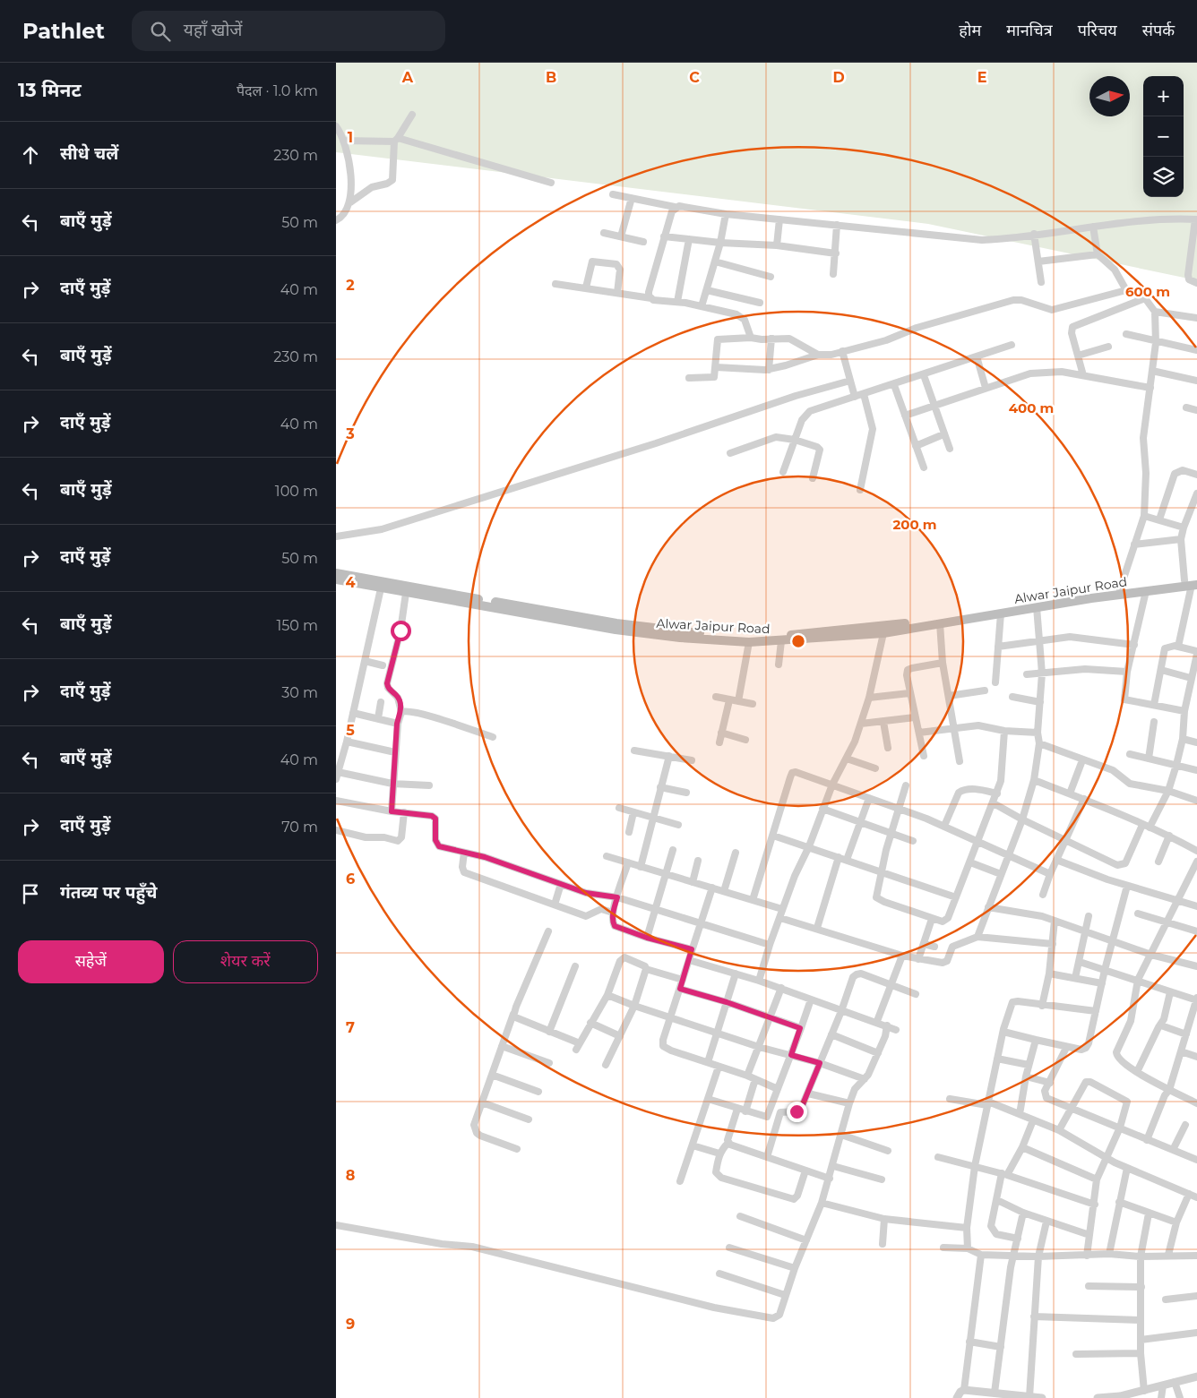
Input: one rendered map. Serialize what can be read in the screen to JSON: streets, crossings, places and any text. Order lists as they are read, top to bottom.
{
  "streets": {
    "main road": ["Alwar Jaipur Road"]
  },
  "north": "right",
  "page": {
    "header": "Pathlet",
    "search": "यहाँ खोजें",
    "nav": [
      "होम",
      "मानचित्र",
      "परिचय",
      "संपर्क"
    ],
    "heading": ["13 मिनट", "पैदल · 1.0 km"],
    "map_buttons": ["+", "−"],
    "list": [
      ["सीधे चलें", "230 m"],
      ["बाएँ मुड़ें", "50 m"],
      ["दाएँ मुड़ें", "40 m"],
      ["बाएँ मुड़ें", "230 m"],
      ["दाएँ मुड़ें", "40 m"],
      ["बाएँ मुड़ें", "100 m"],
      ["दाएँ मुड़ें", "50 m"],
      ["बाएँ मुड़ें", "150 m"],
      ["दाएँ मुड़ें", "30 m"],
      ["बाएँ मुड़ें", "40 m"],
      ["दाएँ मुड़ें", "70 m"],
      "गंतव्य पर पहुँचे"
    ],
    "buttons": ["सहेजें", "शेयर करें"]
  },
  "grid": {
    "columns": [
      "A",
      "B",
      "C",
      "D",
      "E"
    ],
    "rows": [
      "1",
      "2",
      "3",
      "4",
      "5",
      "6",
      "7",
      "8",
      "9"
    ]
  },
  "rings": ["600 m", "400 m", "200 m"]
}
